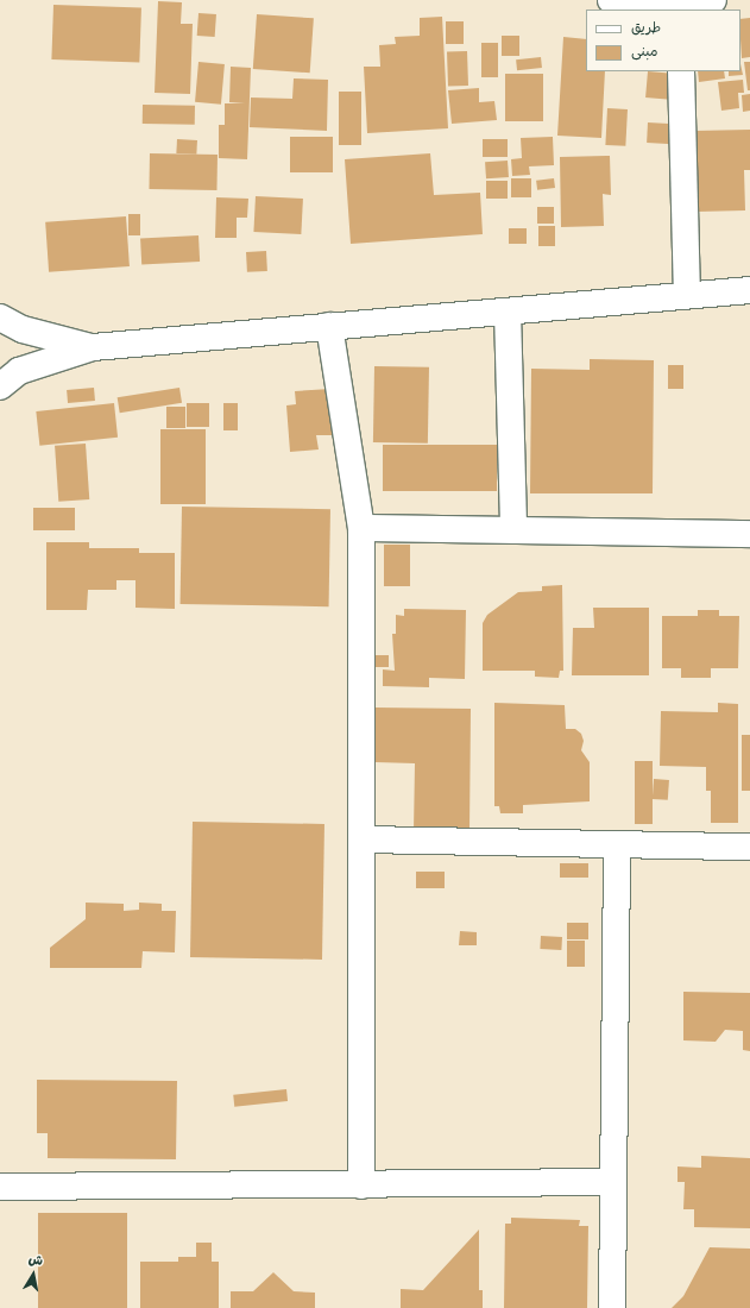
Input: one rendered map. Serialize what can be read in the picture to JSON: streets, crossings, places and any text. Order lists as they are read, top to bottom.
{
  "legend": ["طريق", "مبنى"],
  "north": "top"
}
